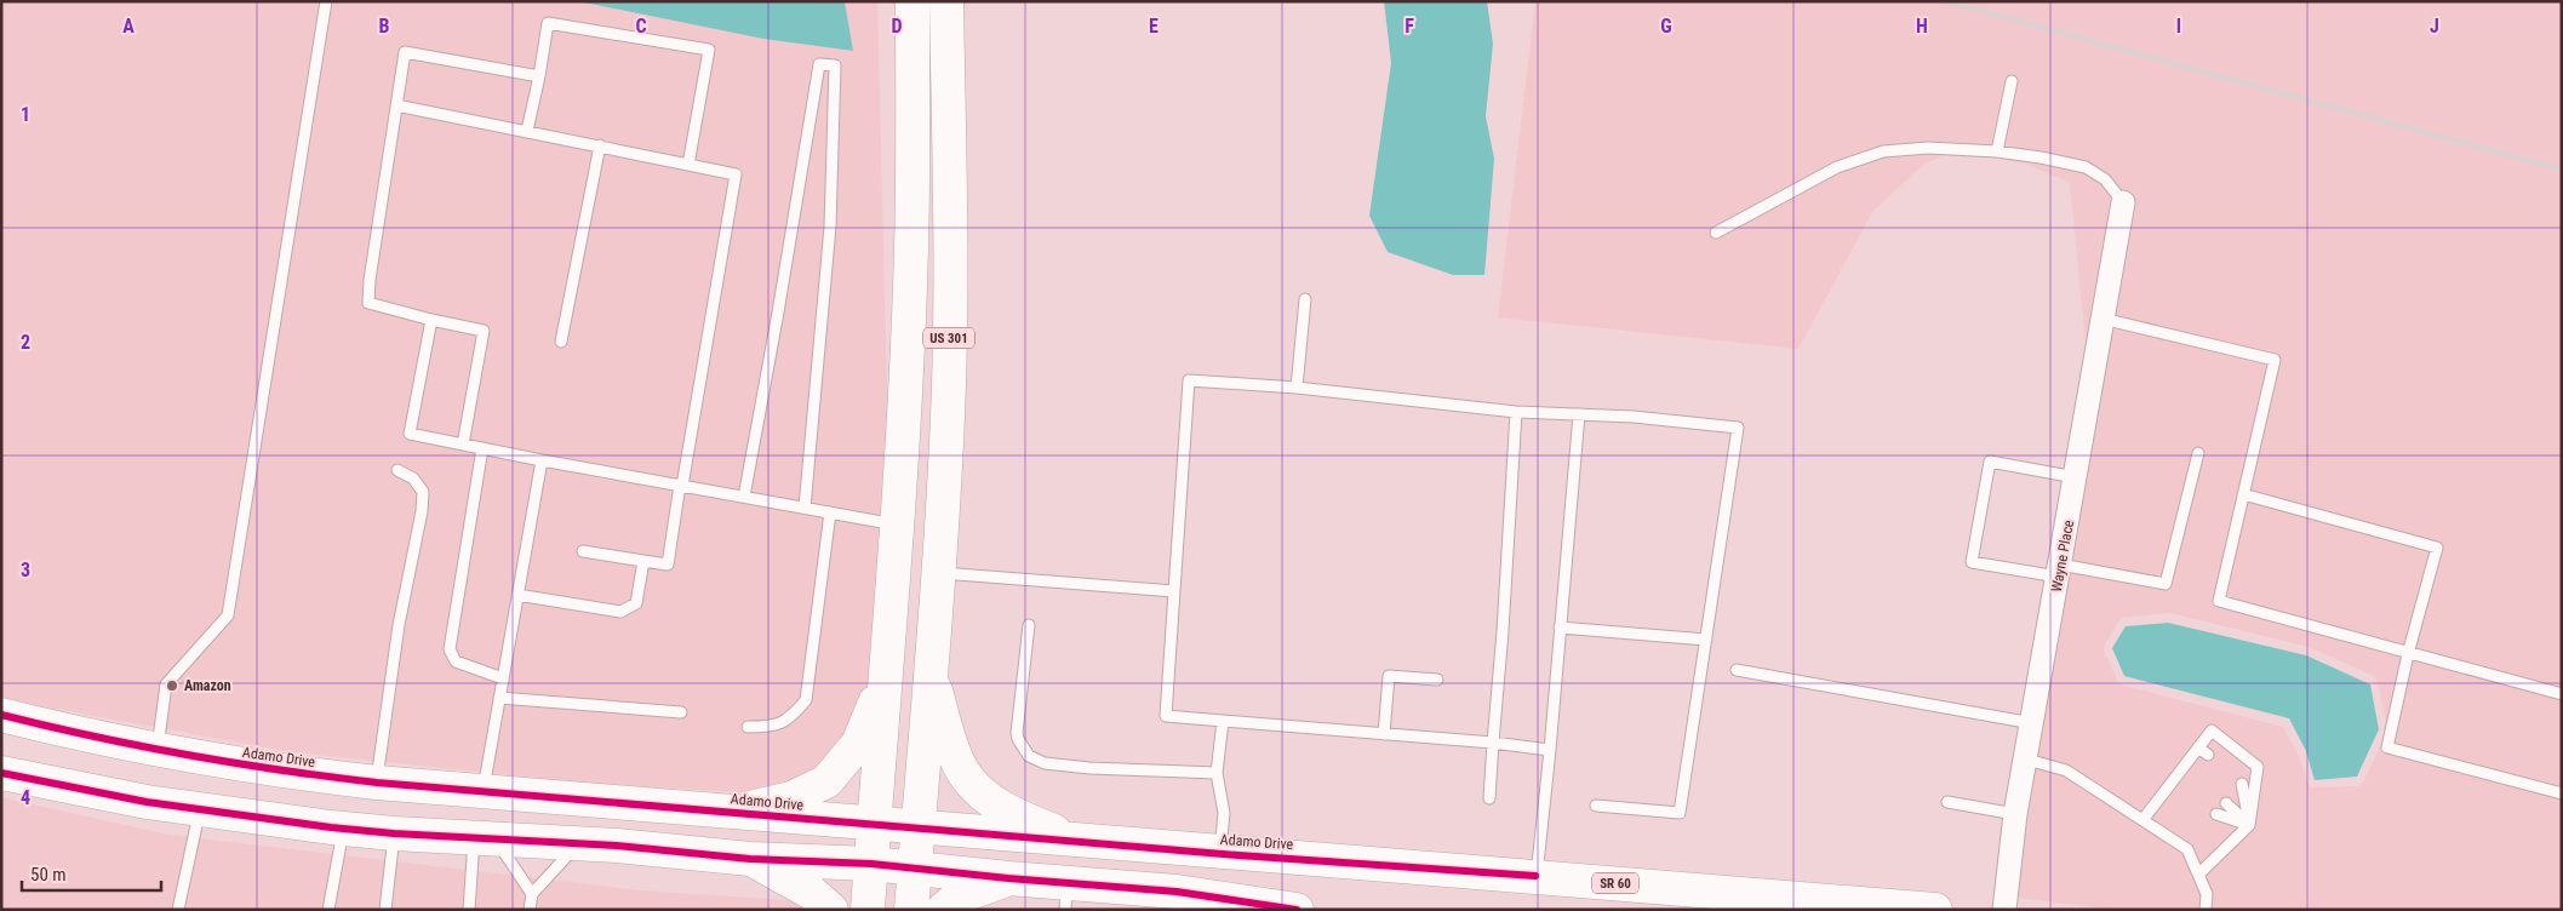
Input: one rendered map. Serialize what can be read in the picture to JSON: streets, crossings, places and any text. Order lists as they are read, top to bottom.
{
  "streets": {
    "main road": ["US 301", "Adamo Drive", "SR 60"],
    "street": ["Wayne Place"]
  },
  "crossings": [
    ["US 301", "Adamo Drive"]
  ],
  "places": ["Amazon"],
  "scale_bar": "50 m",
  "grid": {
    "columns": [
      "A",
      "B",
      "C",
      "D",
      "E",
      "F",
      "G",
      "H",
      "I",
      "J"
    ],
    "rows": [
      "1",
      "2",
      "3",
      "4"
    ]
  }
}
